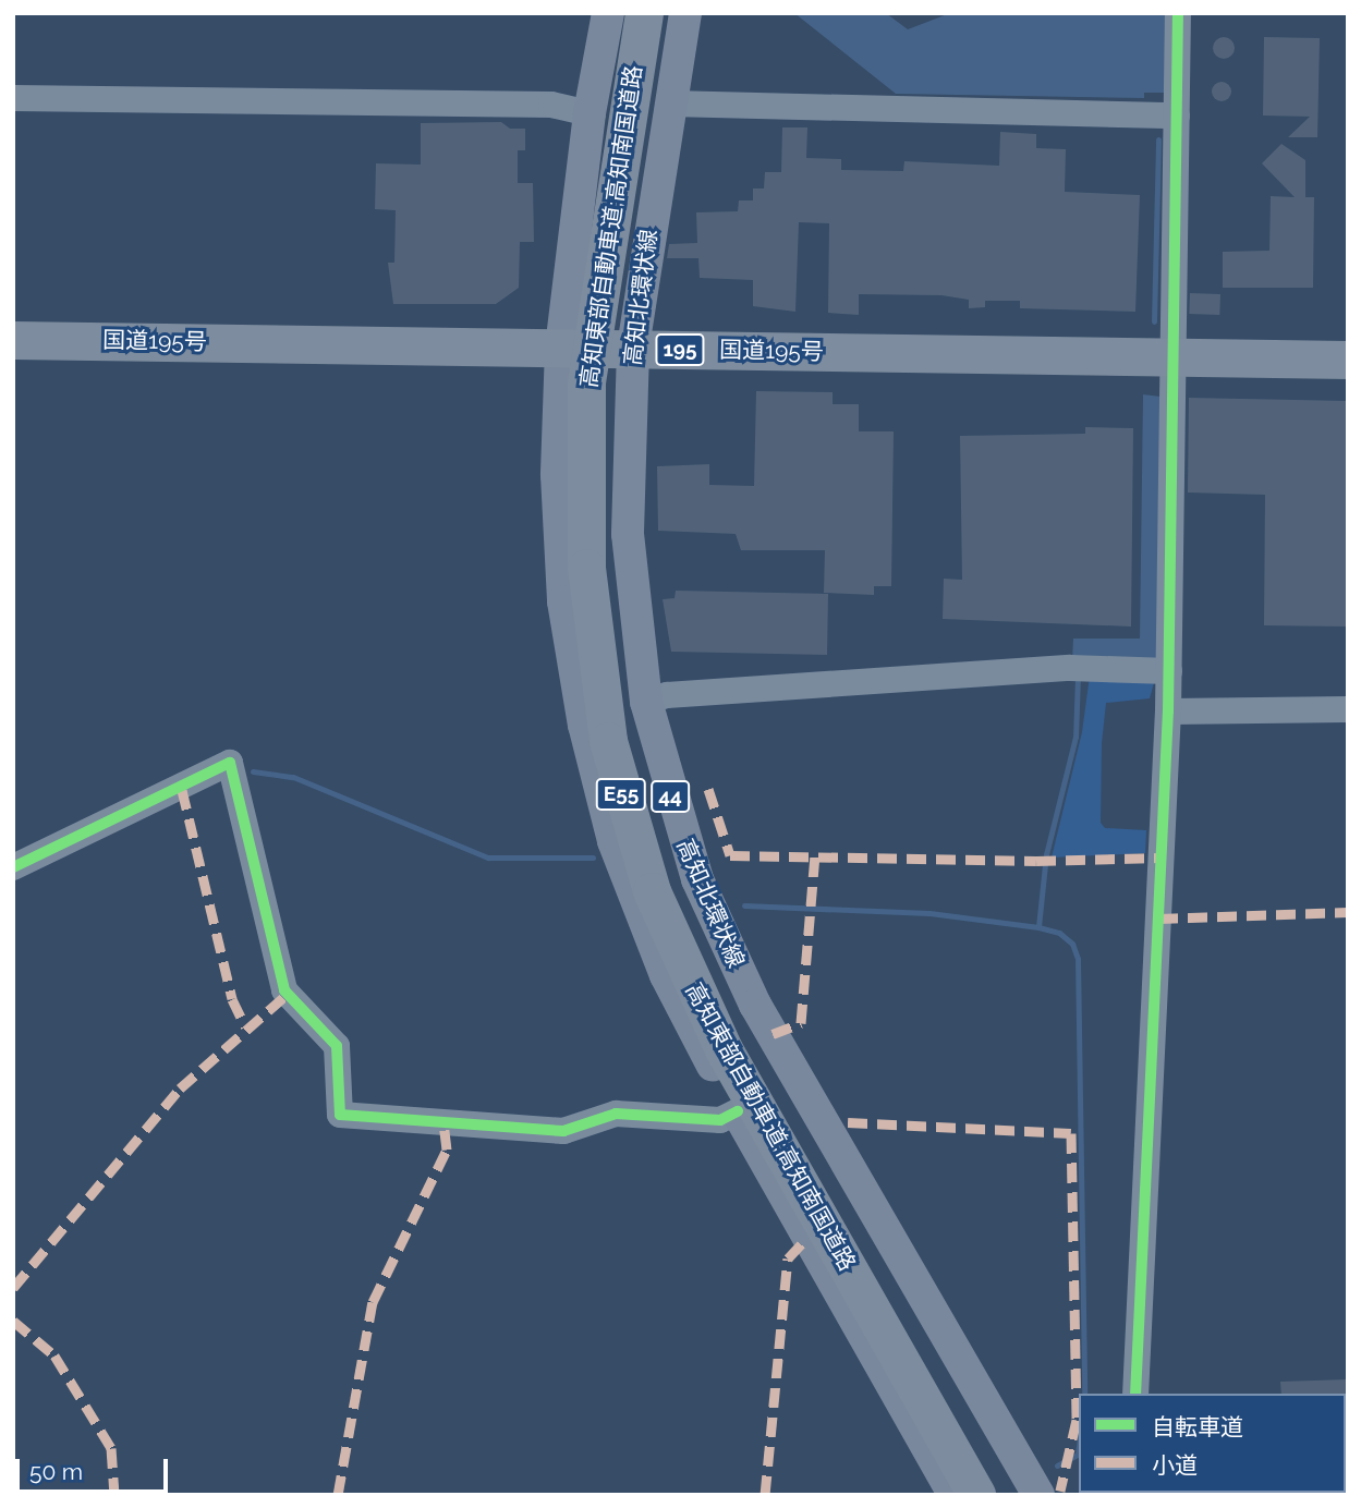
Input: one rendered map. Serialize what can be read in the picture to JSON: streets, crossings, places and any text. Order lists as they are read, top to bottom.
{
  "streets": {
    "highway": [
      "高知東部自動車道;高知南国道路",
      "国道195号",
      "195",
      "E55"
    ],
    "main road": ["高知北環状線", "44"]
  },
  "crossings": [
    ["高知北環状線", "国道195号"]
  ],
  "legend": ["自転車道", "小道"],
  "scale_bar": "50 m"
}
